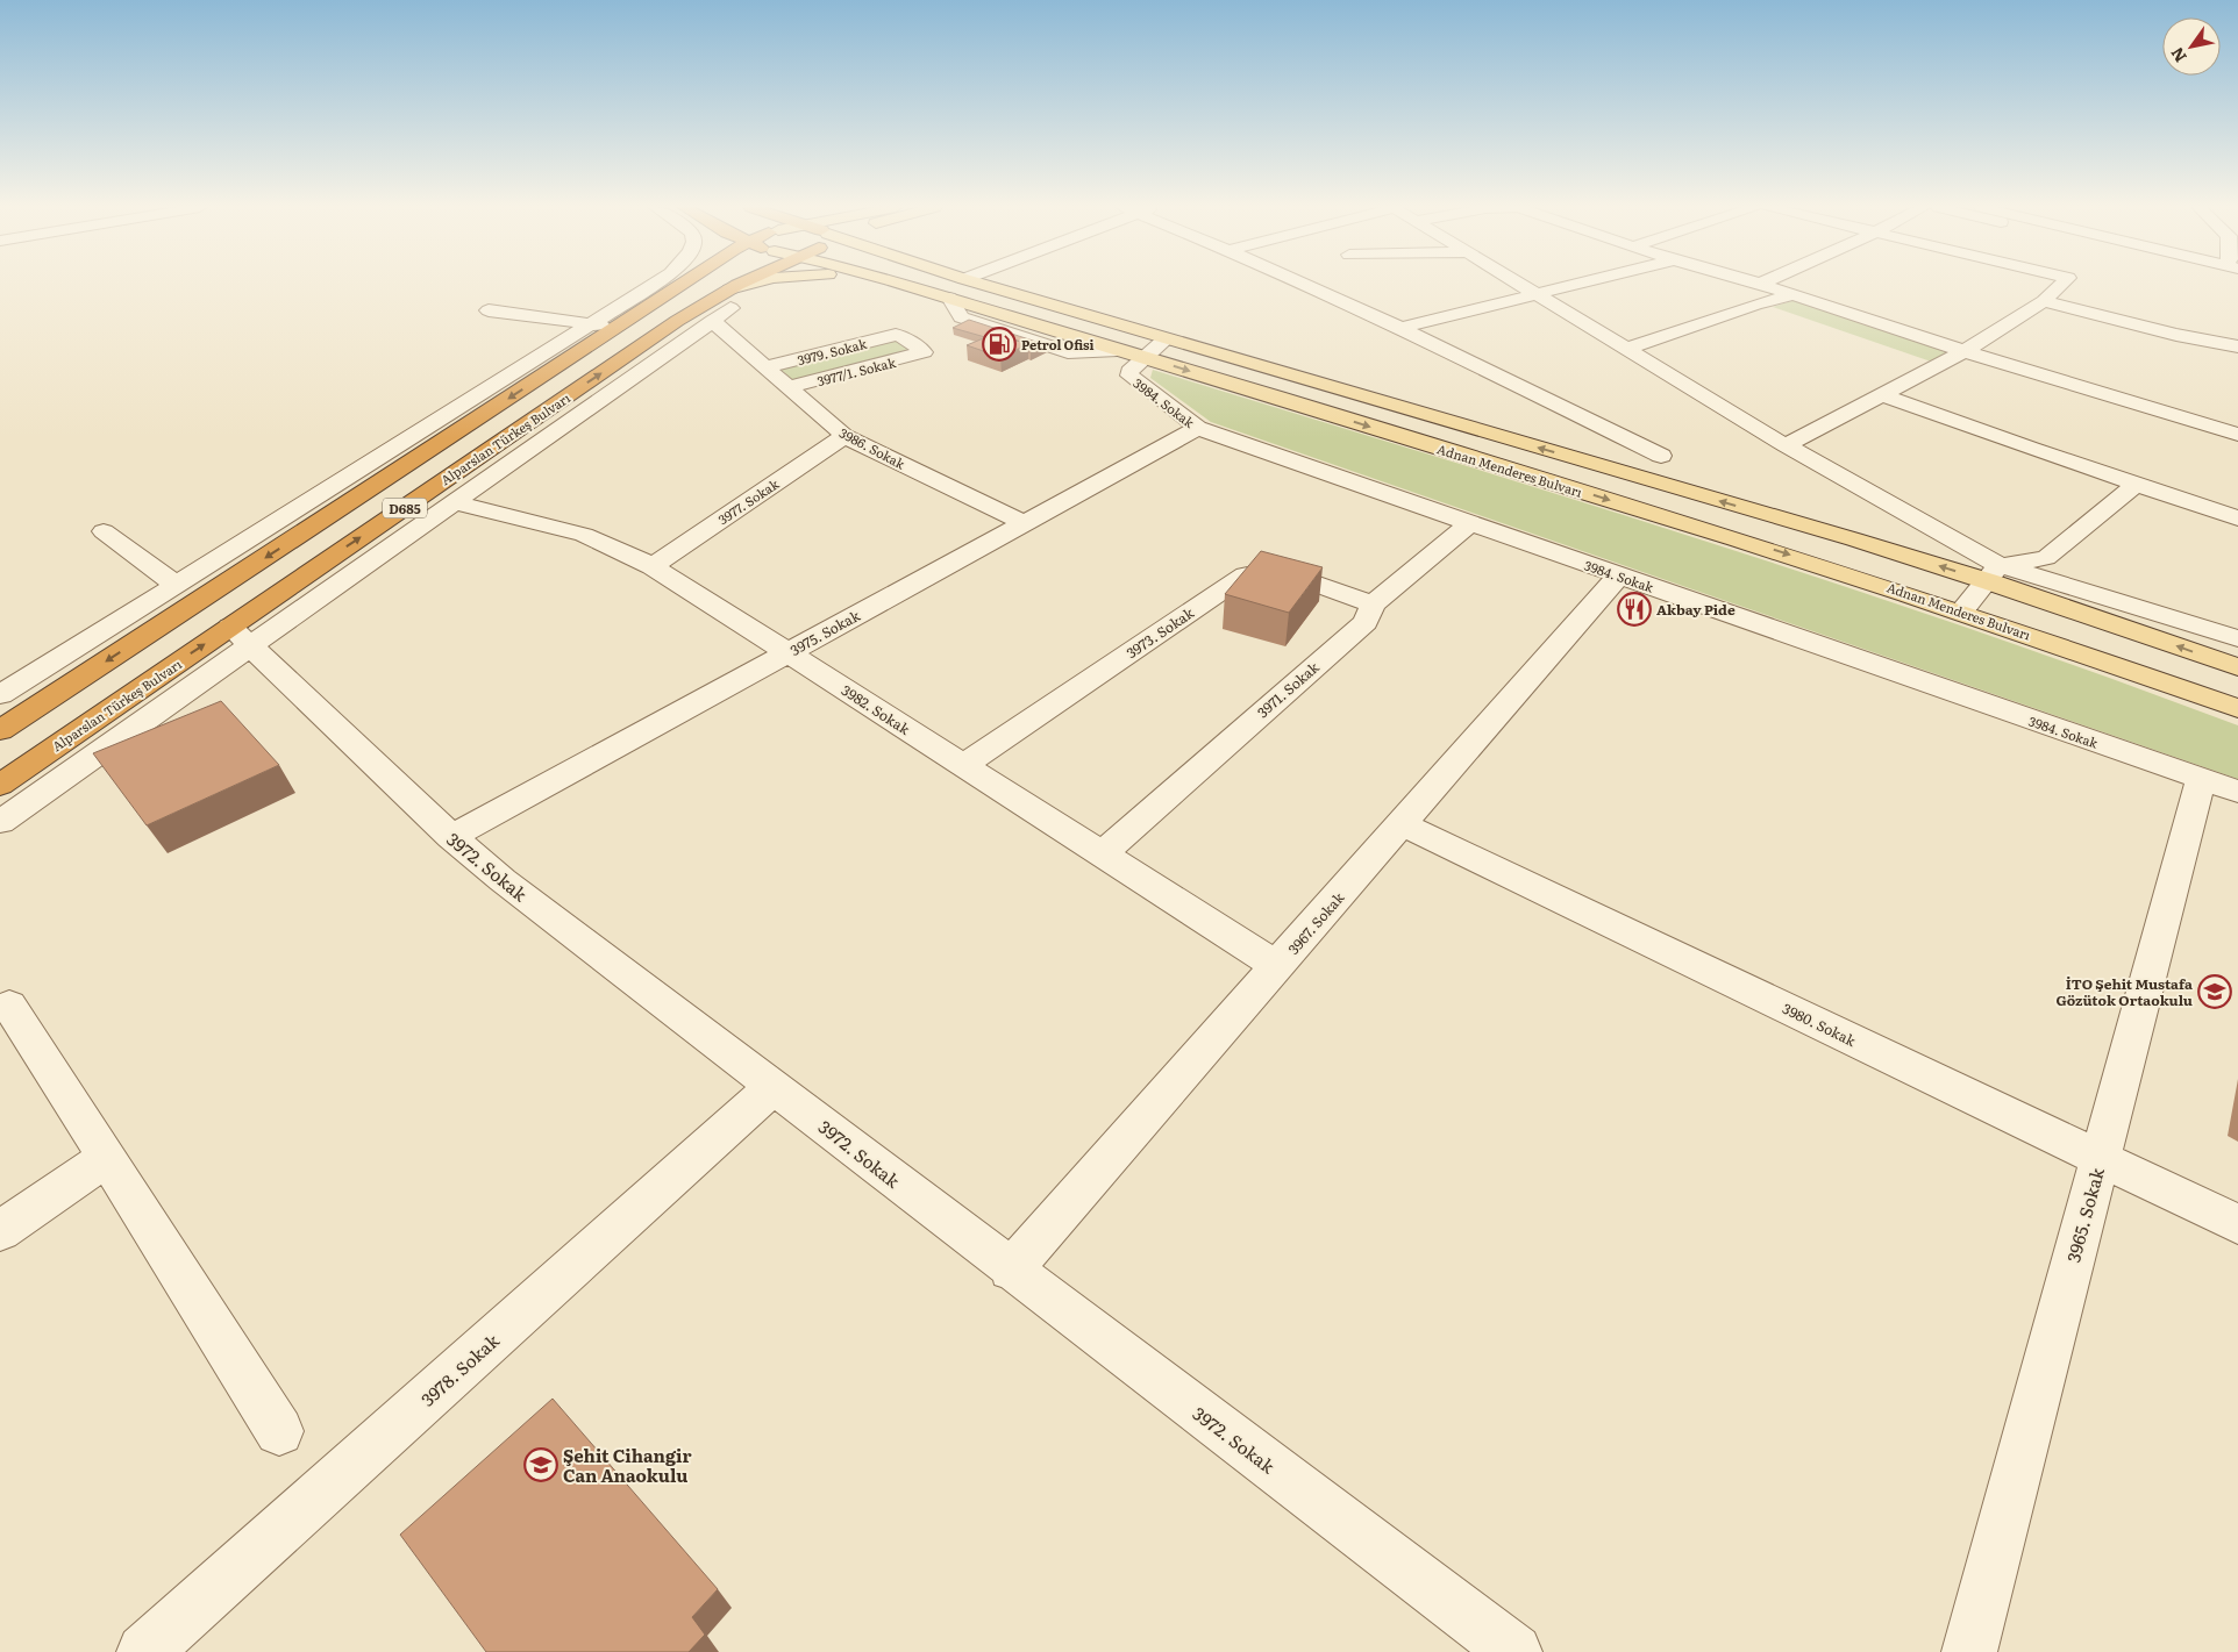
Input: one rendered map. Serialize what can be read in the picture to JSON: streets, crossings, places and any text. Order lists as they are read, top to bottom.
{
  "streets": {
    "highway": ["Alparslan Türkeş Bulvarı", "D685"],
    "main road": ["Adnan Menderes Bulvarı"],
    "street": [
      "3979. Sokak",
      "3977/1. Sokak",
      "3984. Sokak",
      "3986. Sokak",
      "3977. Sokak",
      "3975. Sokak",
      "3973. Sokak",
      "3971. Sokak",
      "3982. Sokak",
      "3972. Sokak",
      "3967. Sokak",
      "3980. Sokak",
      "3965. Sokak",
      "3978. Sokak"
    ]
  },
  "crossings": [
    ["3979. Sokak", "3977/1. Sokak"],
    ["3979. Sokak", "3986. Sokak"],
    ["3977/1. Sokak", "3986. Sokak"],
    ["3984. Sokak", "Adnan Menderes Bulvarı"],
    ["3984. Sokak", "3975. Sokak"],
    ["3984. Sokak", "3971. Sokak"],
    ["3984. Sokak", "3967. Sokak"],
    ["3984. Sokak", "3965. Sokak"],
    ["Alparslan Türkeş Bulvarı", "3986. Sokak"],
    ["Alparslan Türkeş Bulvarı", "3972. Sokak"],
    ["3986. Sokak", "3977. Sokak"],
    ["3986. Sokak", "3975. Sokak"],
    ["3977. Sokak", "3982. Sokak"],
    ["3975. Sokak", "3982. Sokak"],
    ["3975. Sokak", "3972. Sokak"],
    ["3973. Sokak", "3971. Sokak"],
    ["3973. Sokak", "3982. Sokak"],
    ["3971. Sokak", "3982. Sokak"],
    ["3982. Sokak", "3967. Sokak"],
    ["3972. Sokak", "3967. Sokak"],
    ["3972. Sokak", "3978. Sokak"],
    ["3967. Sokak", "3980. Sokak"],
    ["3980. Sokak", "3965. Sokak"]
  ],
  "places": {
    "fuel station": ["Petrol Ofisi"],
    "restaurant": ["Akbay Pide"],
    "school or university": ["İTO Şehit Mustafa Gözütok Ortaokulu", "Şehit Cihangir Can Anaokulu"]
  },
  "north": "bottom left"
}
